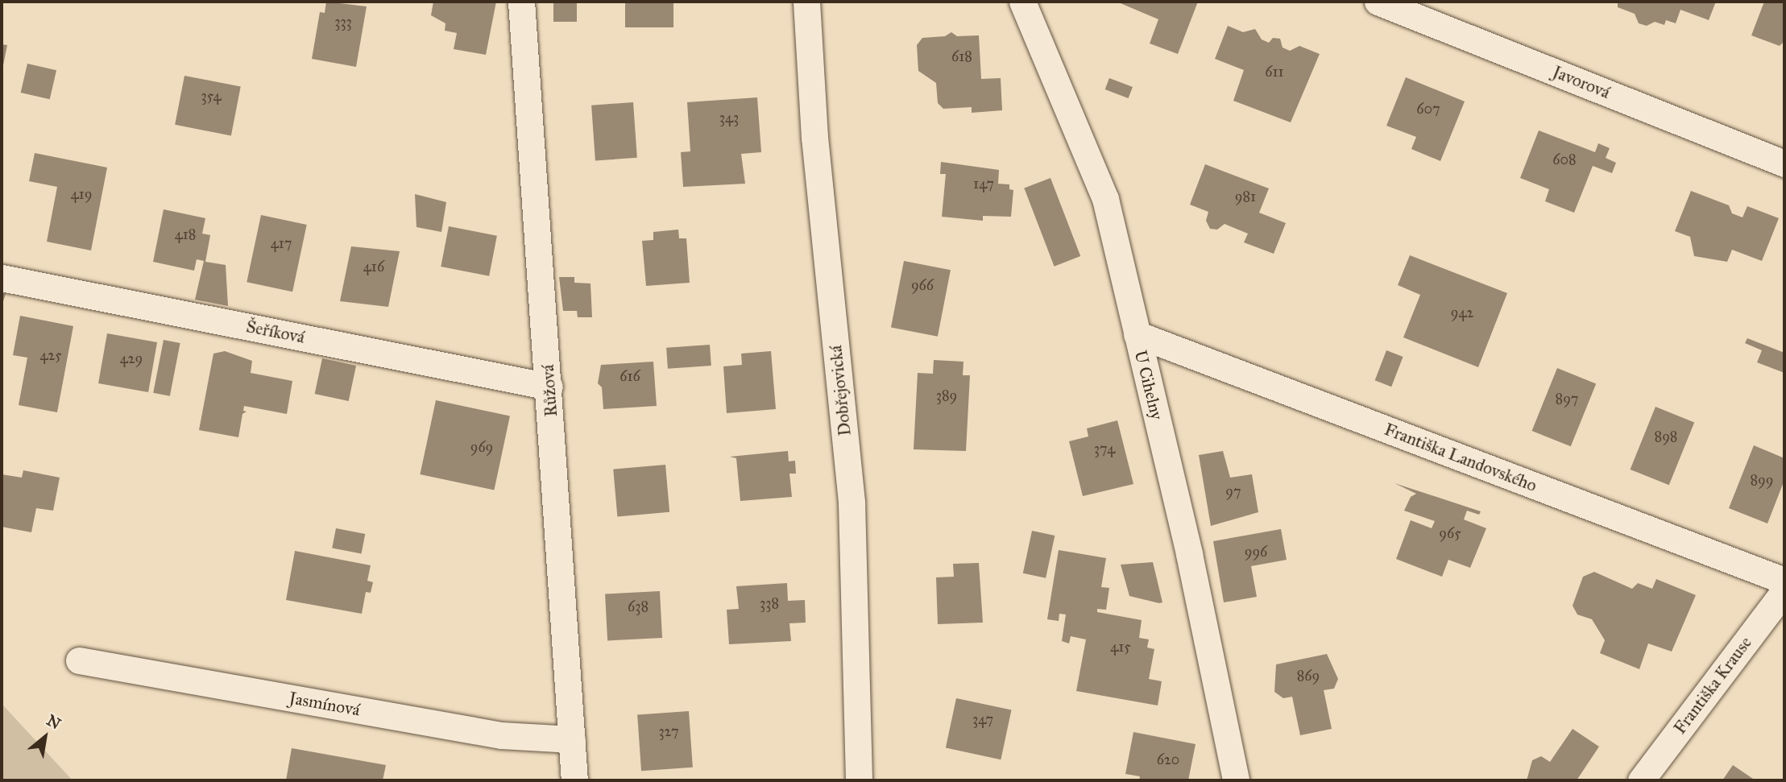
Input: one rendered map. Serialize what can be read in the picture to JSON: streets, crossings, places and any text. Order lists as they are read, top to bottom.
{
  "streets": {
    "street": [
      "Javorová",
      "Šeříková",
      "U Cihelny",
      "Růžová",
      "Dobřejovická",
      "Františka Landovského",
      "Františka Krause",
      "Jasmínová"
    ]
  },
  "crossings": [
    ["Šeříková", "Růžová"],
    ["U Cihelny", "Františka Landovského"],
    ["Růžová", "Jasmínová"]
  ],
  "house_numbers": [
    "333",
    "618",
    "611",
    "354",
    "607",
    "343",
    "608",
    "147",
    "419",
    "981",
    "418",
    "417",
    "416",
    "966",
    "942",
    "425",
    "429",
    "616",
    "389",
    "897",
    "898",
    "969",
    "374",
    "899",
    "97",
    "965",
    "996",
    "338",
    "638",
    "415",
    "869",
    "347",
    "327",
    "620"
  ],
  "north": "top right"
}
